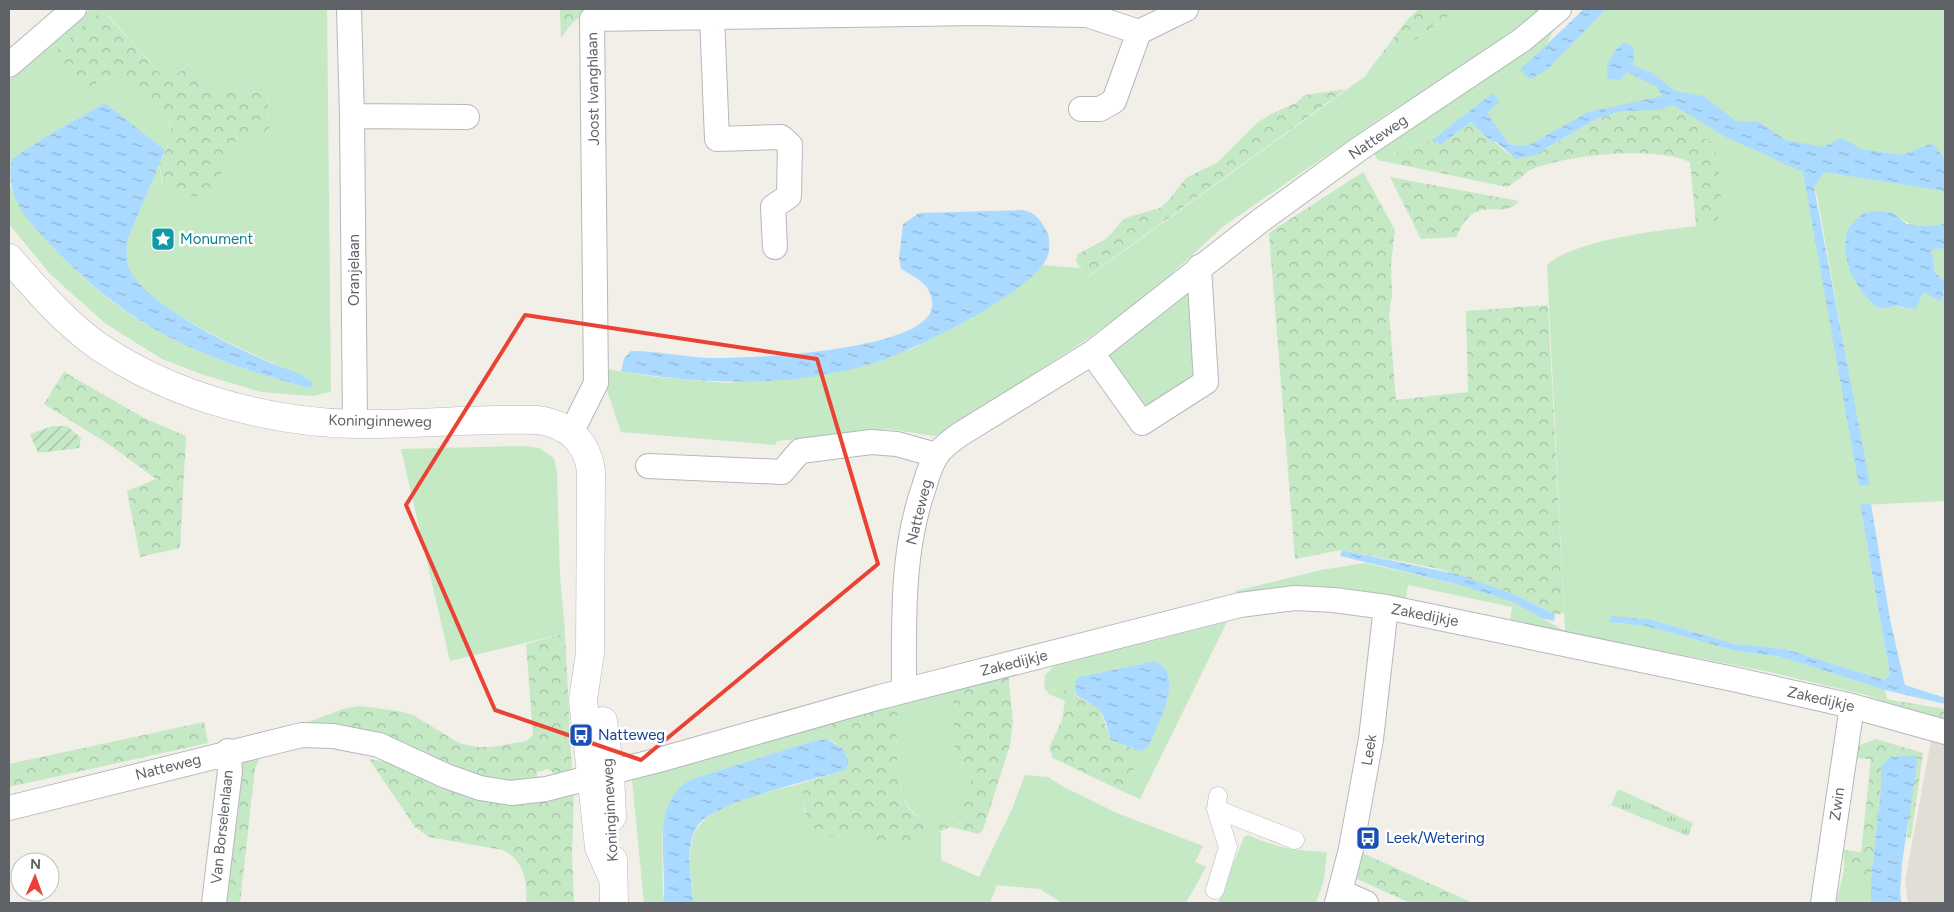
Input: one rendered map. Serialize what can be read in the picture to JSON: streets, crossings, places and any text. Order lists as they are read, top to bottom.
{
  "streets": {
    "street": [
      "Joost Ivanghlaan",
      "Natteweg",
      "Oranjelaan",
      "Koninginneweg",
      "Zakedijkje",
      "Leek",
      "Zwin",
      "Van Borselenlaan"
    ]
  },
  "crossings": [
    ["Joost Ivanghlaan", "Koninginneweg"],
    ["Natteweg", "Koninginneweg"],
    ["Natteweg", "Zakedijkje"],
    ["Natteweg", "Van Borselenlaan"],
    ["Oranjelaan", "Koninginneweg"],
    ["Zakedijkje", "Leek"],
    ["Zakedijkje", "Zwin"]
  ],
  "places": {
    "place": ["Monument"],
    "bus stop": ["Natteweg", "Leek/Wetering"]
  },
  "north": "top"
}
